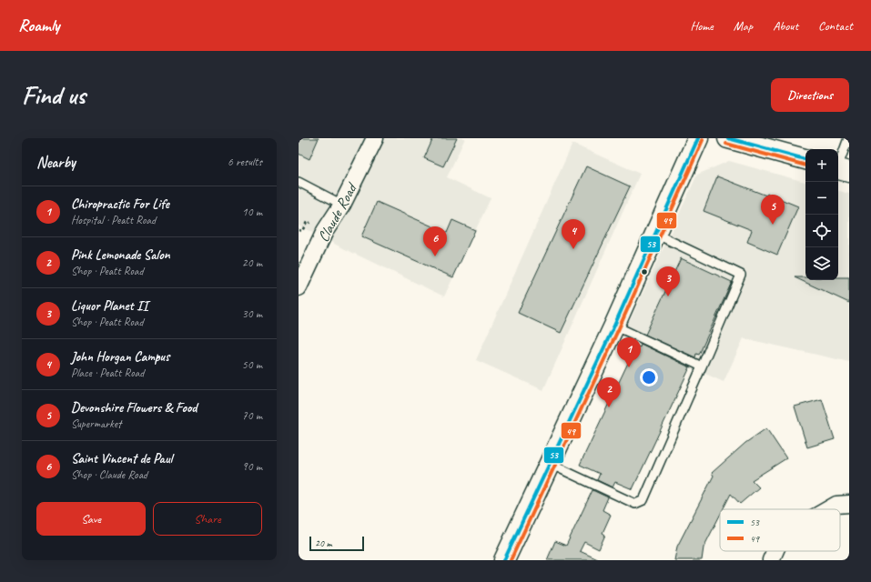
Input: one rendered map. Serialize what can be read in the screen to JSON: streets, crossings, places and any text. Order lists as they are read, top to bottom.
{
  "streets": {
    "street": ["Claude Road"]
  },
  "lines": ["transit line 53", "transit line 49"],
  "legend": ["53", "49"],
  "scale_bar": "20 m",
  "page": {
    "header": "Roamly",
    "nav": [
      "Home",
      "Map",
      "About",
      "Contact"
    ],
    "buttons": [
      "Directions",
      ["Save", "Share"]
    ],
    "title": "Find us",
    "heading": ["Nearby", "6 results"],
    "map_buttons": ["+", "−"],
    "list": [
      {
        "mark": "1",
        "name": "Chiropractic For Life",
        "note": "Hospital · Peatt Road",
        "value": "10 m"
      },
      {
        "mark": "2",
        "name": "Pink Lemonade Salon",
        "note": "Shop · Peatt Road",
        "value": "20 m"
      },
      {
        "mark": "3",
        "name": "Liquor Planet II",
        "note": "Shop · Peatt Road",
        "value": "30 m"
      },
      {
        "mark": "4",
        "name": "John Horgan Campus",
        "note": "Place · Peatt Road",
        "value": "50 m"
      },
      {
        "mark": "5",
        "name": "Devonshire Flowers & Food",
        "note": "Supermarket",
        "value": "70 m"
      },
      {
        "mark": "6",
        "name": "Saint Vincent de Paul",
        "note": "Shop · Claude Road",
        "value": "90 m"
      }
    ],
    "pins": [
      "5",
      "4",
      "6",
      "3",
      "1",
      "2"
    ],
    "scale": "20 m"
  }
}
